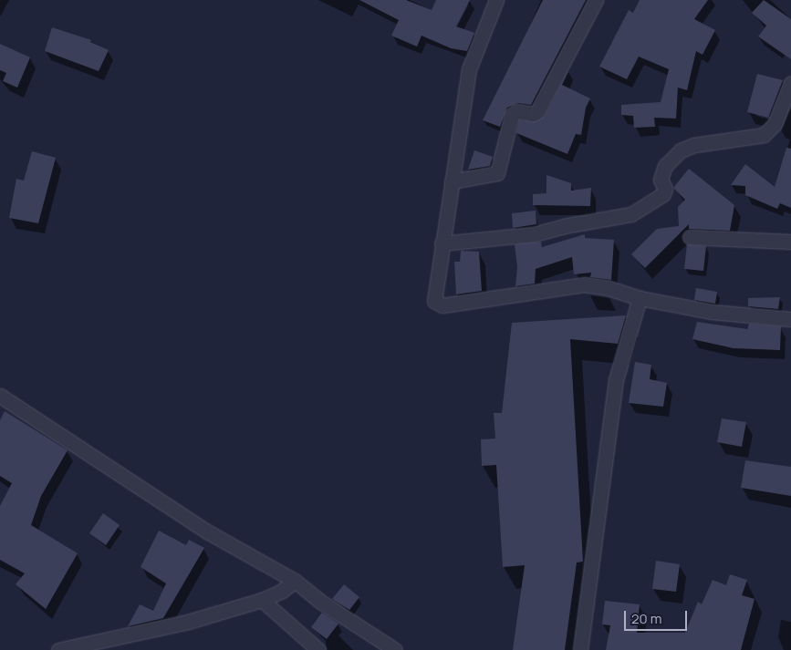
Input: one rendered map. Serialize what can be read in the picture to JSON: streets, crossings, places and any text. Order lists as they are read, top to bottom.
{
  "scale_bar": "20 m"
}
